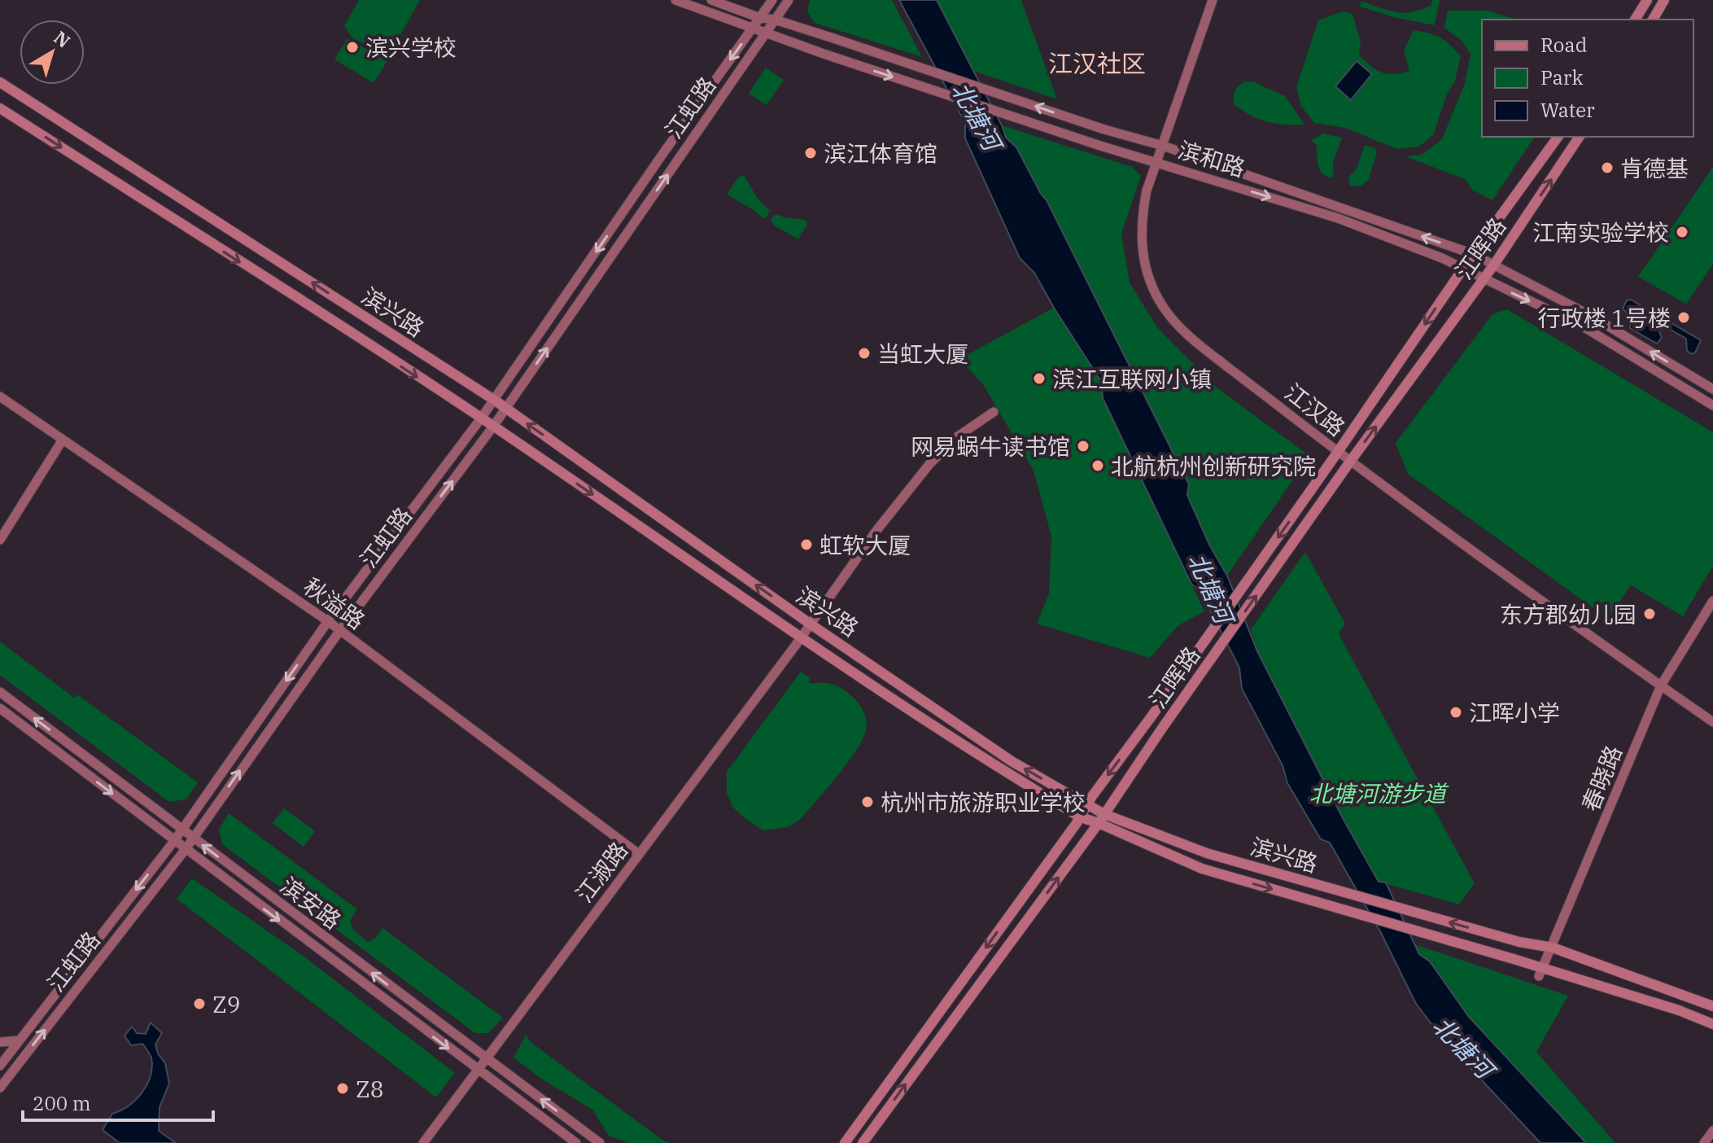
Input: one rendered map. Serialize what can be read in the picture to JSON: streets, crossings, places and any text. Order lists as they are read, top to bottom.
{
  "streets": {
    "main road": [
      "江虹路",
      "滨和路",
      "江晖路",
      "滨兴路",
      "江汉路",
      "秋溢路",
      "春晓路",
      "江淑路",
      "滨安路"
    ]
  },
  "crossings": [
    ["江虹路", "滨和路"],
    ["江虹路", "滨兴路"],
    ["江虹路", "秋溢路"],
    ["江虹路", "滨安路"],
    ["滨和路", "江晖路"],
    ["滨和路", "江汉路"],
    ["江晖路", "滨兴路"],
    ["江晖路", "江汉路"],
    ["滨兴路", "春晓路"],
    ["滨兴路", "江淑路"],
    ["江汉路", "春晓路"],
    ["秋溢路", "江淑路"],
    ["江淑路", "滨安路"]
  ],
  "districts": ["江汉社区"],
  "water": ["北塘河"],
  "parks": ["北塘河游步道"],
  "places": [
    "滨兴学校",
    "滨江体育馆",
    "肯德基",
    "江南实验学校",
    "行政楼 1号楼",
    "当虹大厦",
    "滨江互联网小镇",
    "网易蜗牛读书馆",
    "北航杭州创新研究院",
    "虹软大厦",
    "东方郡幼儿园",
    "江晖小学",
    "杭州市旅游职业学校",
    "Z9",
    "Z8"
  ],
  "legend": ["Road", "Park", "Water"],
  "scale_bar": "200 m",
  "north": "top right"
}
